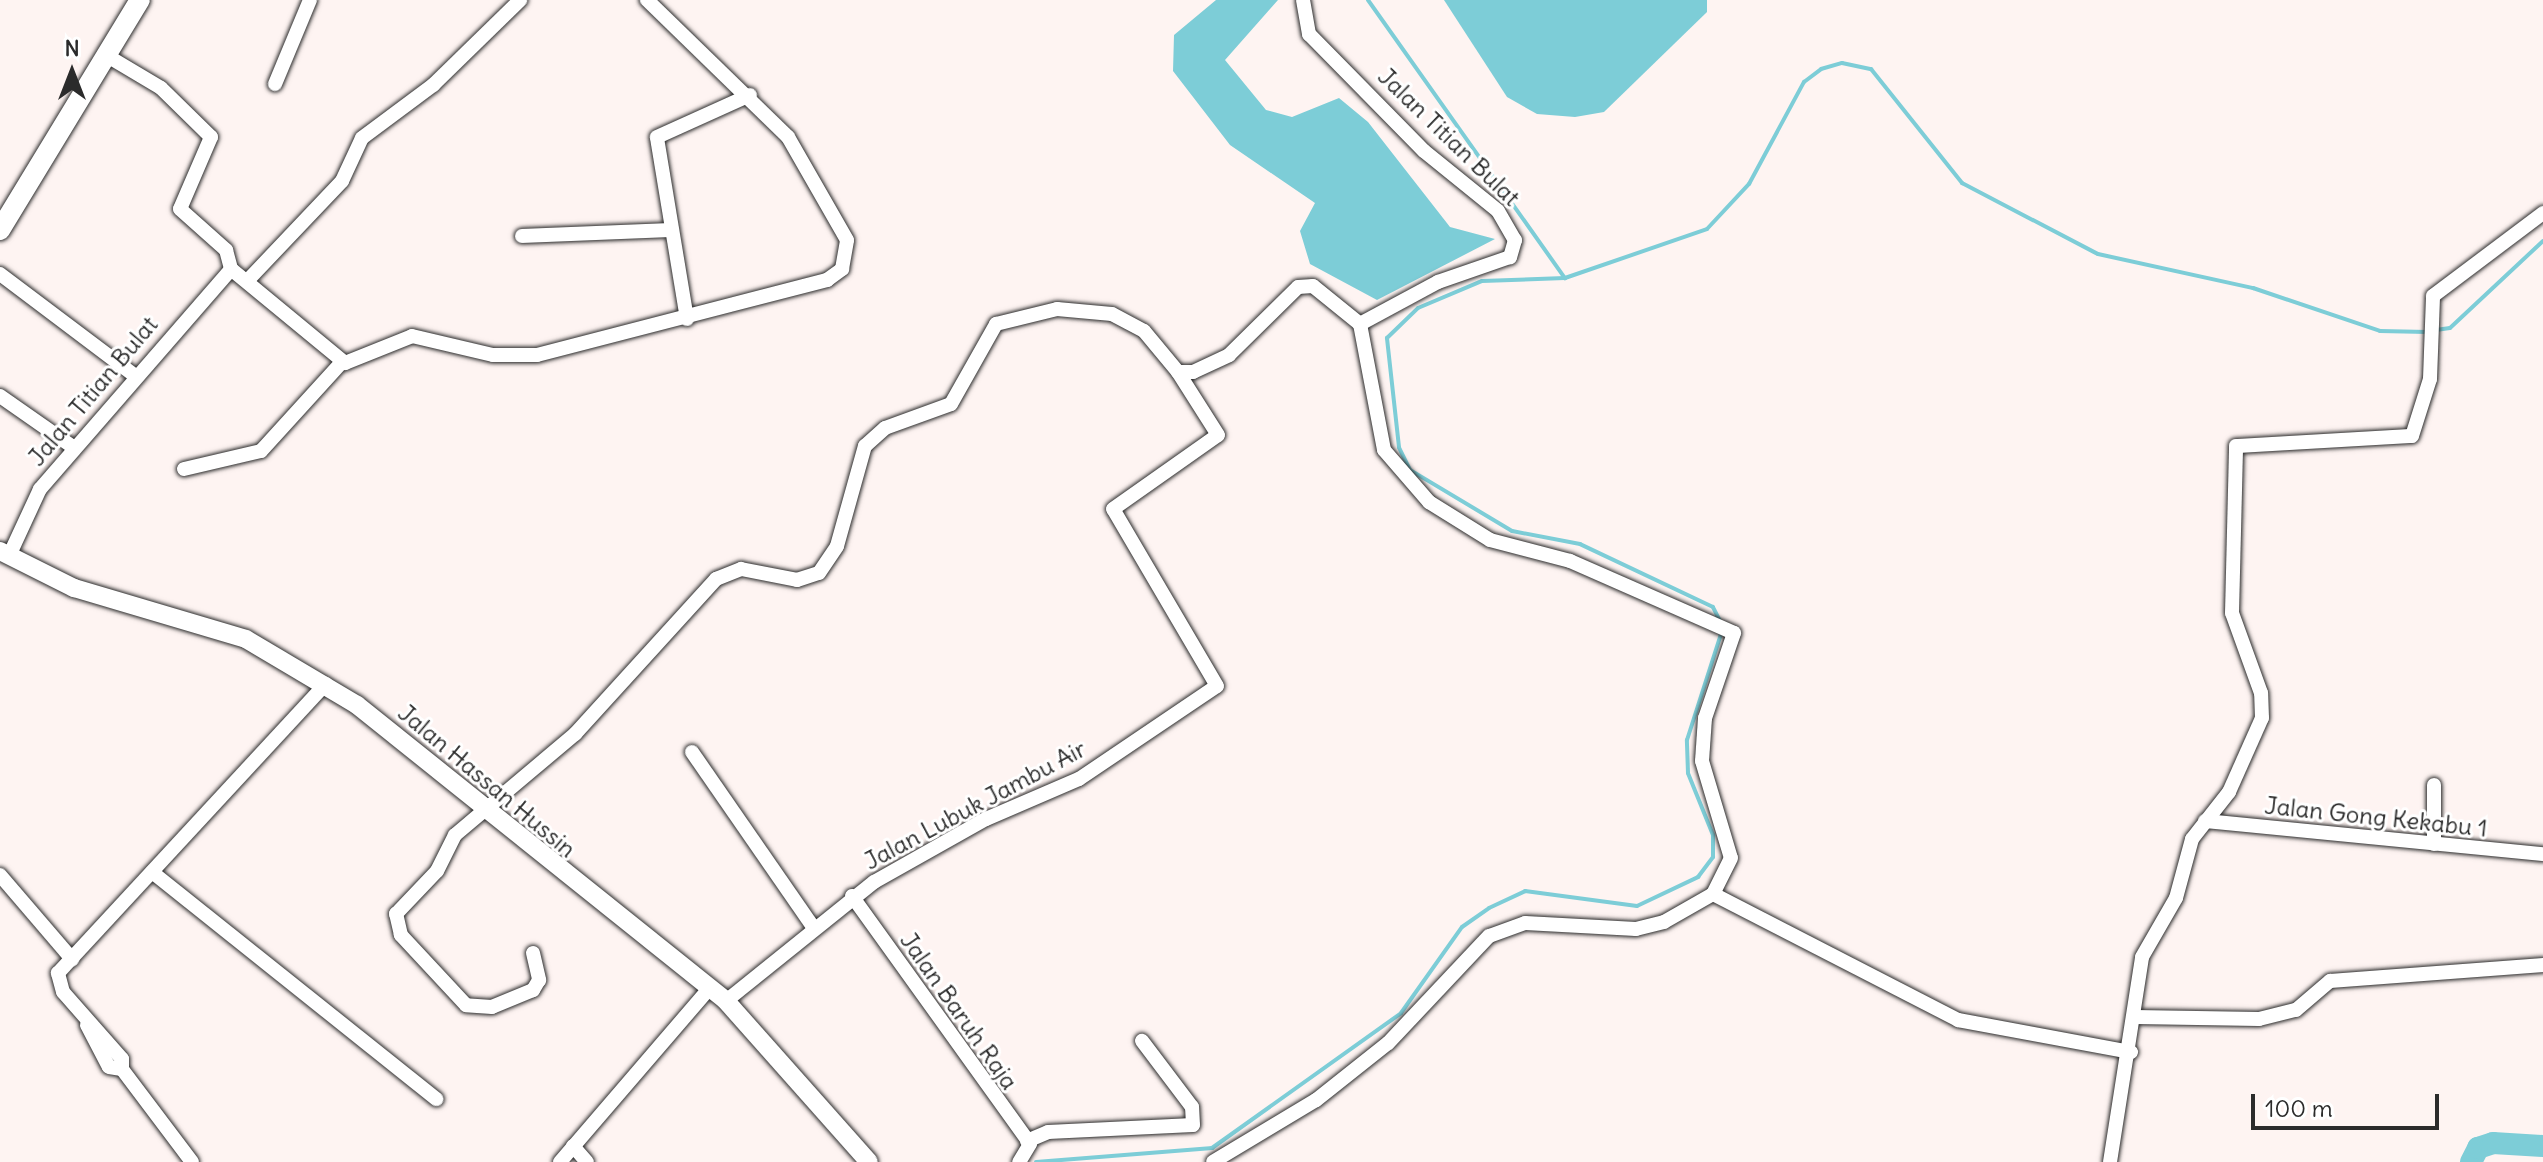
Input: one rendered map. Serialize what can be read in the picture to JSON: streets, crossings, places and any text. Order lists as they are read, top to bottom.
{
  "streets": {
    "street": [
      "Jalan Titian Bulat",
      "Jalan Hassan Hussin",
      "Jalan Lubuk Jambu Air",
      "Jalan Gong Kekabu 1",
      "Jalan Baruh Raja"
    ]
  },
  "crossings": [
    ["Jalan Titian Bulat", "Jalan Hassan Hussin"],
    ["Jalan Hassan Hussin", "Jalan Lubuk Jambu Air"],
    ["Jalan Lubuk Jambu Air", "Jalan Baruh Raja"]
  ],
  "scale_bar": "100 m",
  "north": "top"
}
